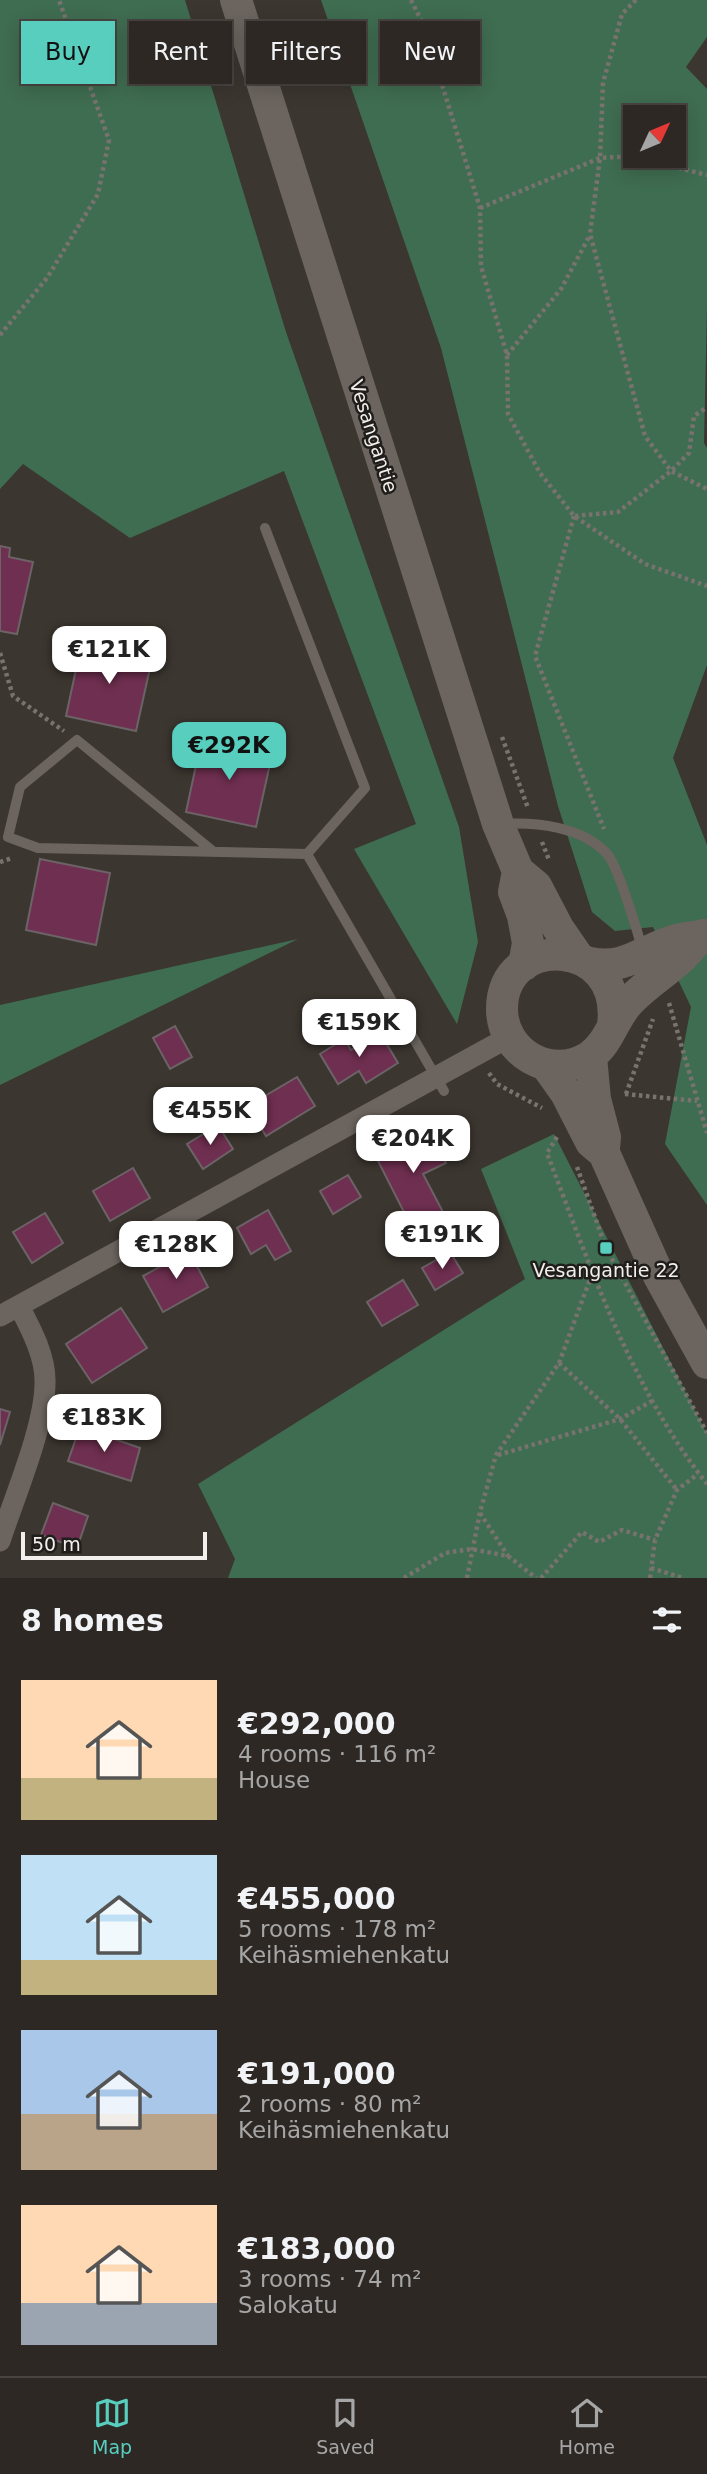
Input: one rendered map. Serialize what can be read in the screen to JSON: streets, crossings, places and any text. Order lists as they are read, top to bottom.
{
  "streets": {
    "street": ["Vesangantie"]
  },
  "places": {
    "transit": ["Vesangantie 22"]
  },
  "scale_bar": "50 m",
  "north": "top right",
  "page": {
    "chip": [
      "Buy",
      "Rent",
      "Filters",
      "New"
    ],
    "price": [
      "€121K",
      "€292K",
      "€159K",
      "€455K",
      "€204K",
      "€191K",
      "€128K",
      "€183K"
    ],
    "scale": "50 m",
    "heading": "8 homes",
    "list": [
      {
        "name": "€292,000",
        "note": "4 rooms · 116 m² · House"
      },
      {
        "name": "€455,000",
        "note": "5 rooms · 178 m² · Keihäsmiehenkatu"
      },
      {
        "name": "€191,000",
        "note": "2 rooms · 80 m² · Keihäsmiehenkatu"
      },
      {
        "name": "€183,000",
        "note": "3 rooms · 74 m² · Salokatu"
      }
    ],
    "tabs": ["Map", "Saved", "Home"]
  }
}
